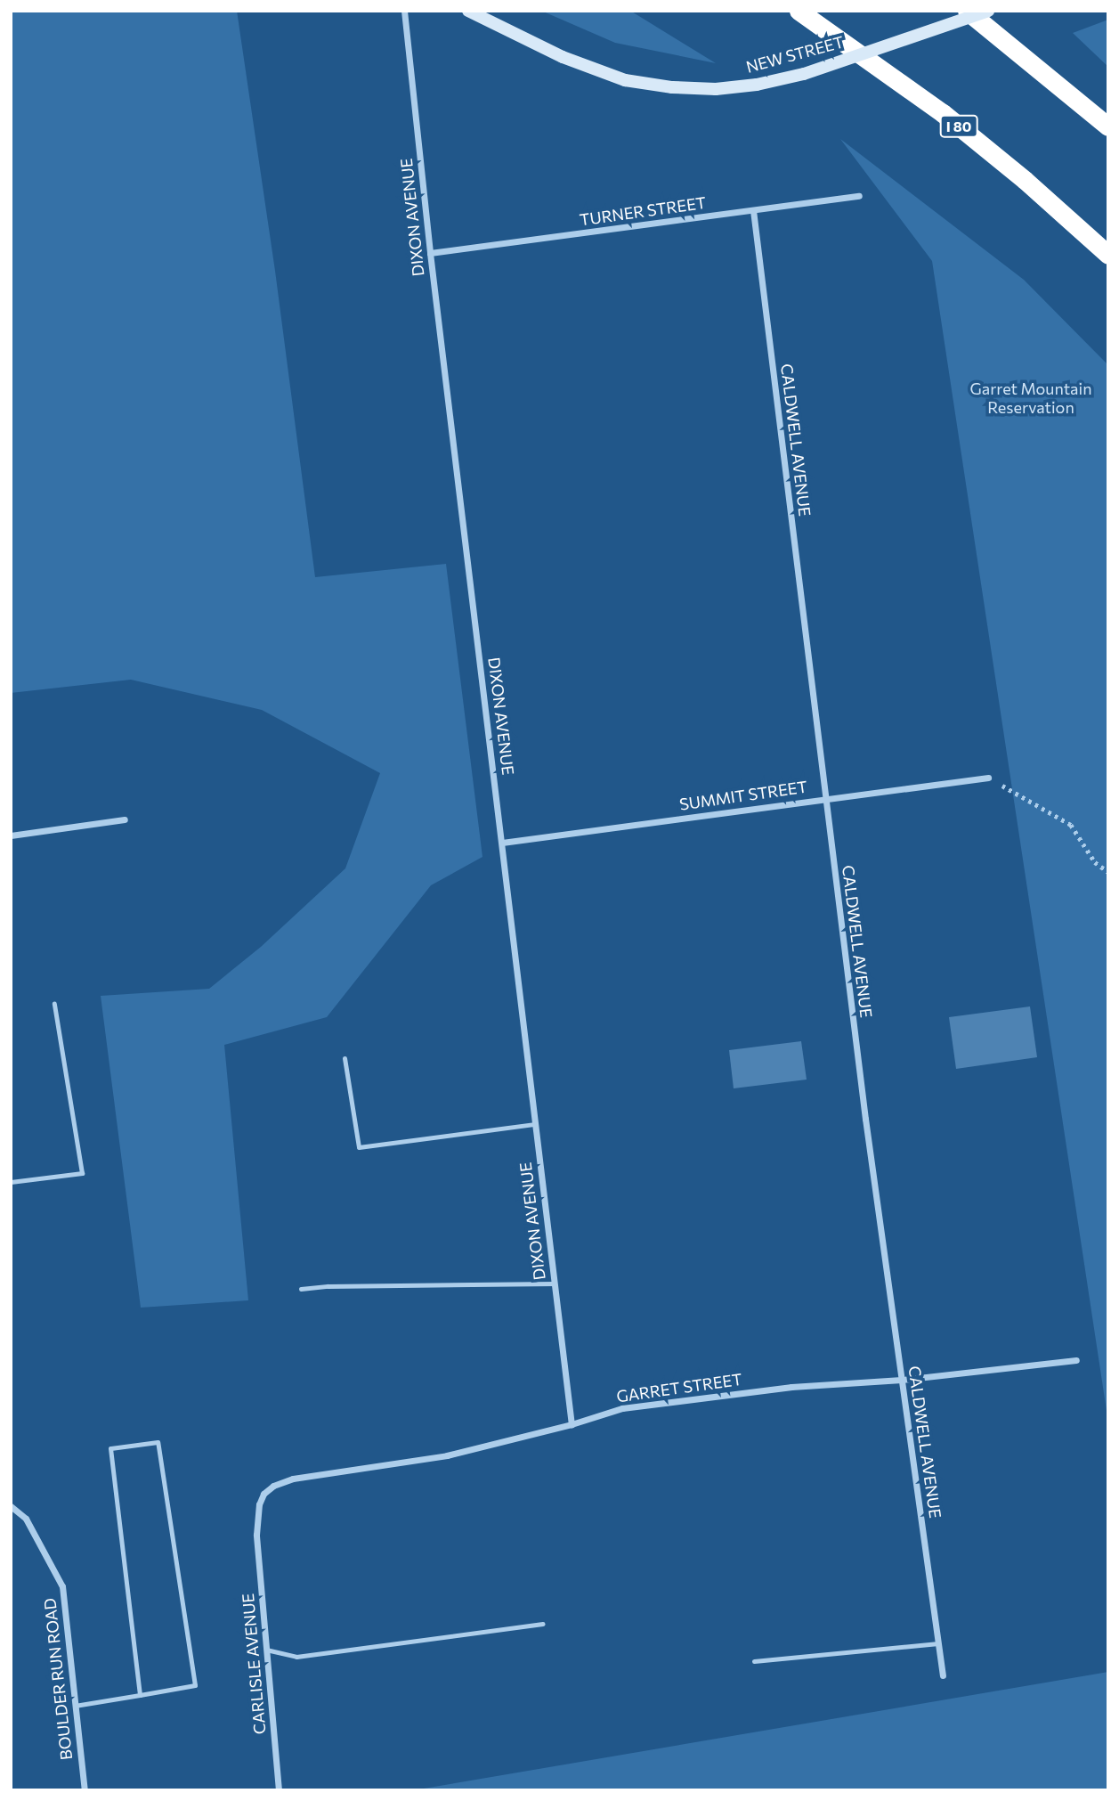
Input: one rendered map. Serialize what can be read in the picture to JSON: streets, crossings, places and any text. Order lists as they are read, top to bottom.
{
  "streets": {
    "highway": ["I 80"],
    "street": [
      "NEW STREET",
      "TURNER STREET",
      "DIXON AVENUE",
      "CALDWELL AVENUE",
      "SUMMIT STREET",
      "GARRET STREET",
      "CARLISLE AVENUE",
      "BOULDER RUN ROAD"
    ]
  },
  "crossings": [
    ["TURNER STREET", "DIXON AVENUE"],
    ["TURNER STREET", "CALDWELL AVENUE"],
    ["DIXON AVENUE", "SUMMIT STREET"],
    ["DIXON AVENUE", "GARRET STREET"],
    ["CALDWELL AVENUE", "SUMMIT STREET"],
    ["CALDWELL AVENUE", "GARRET STREET"],
    ["GARRET STREET", "CARLISLE AVENUE"]
  ],
  "parks": ["Garret Mountain Reservation"]
}
